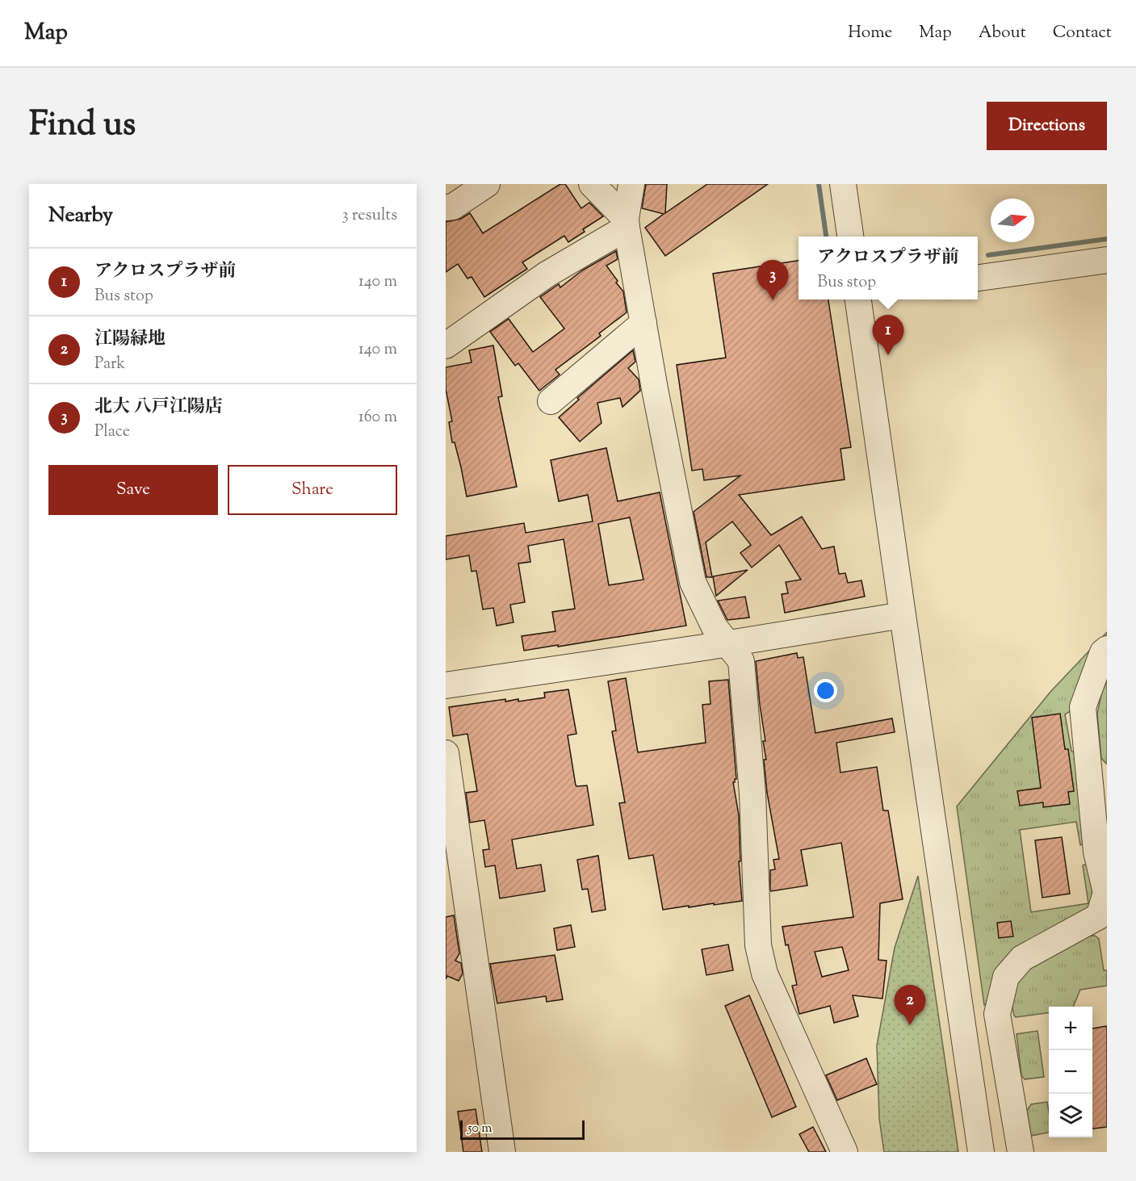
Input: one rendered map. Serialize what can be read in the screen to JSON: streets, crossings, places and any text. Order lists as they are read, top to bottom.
{
  "scale_bar": "50 m",
  "north": "right",
  "page": {
    "header": "Map",
    "nav": [
      "Home",
      "Map",
      "About",
      "Contact"
    ],
    "title": "Find us",
    "buttons": [
      "Directions",
      ["Save", "Share"]
    ],
    "heading": ["Nearby", "3 results"],
    "popup": ["アクロスプラザ前", "Bus stop"],
    "list": [
      {
        "mark": "1",
        "name": "アクロスプラザ前",
        "note": "Bus stop",
        "value": "140 m"
      },
      {
        "mark": "2",
        "name": "江陽緑地",
        "note": "Park",
        "value": "140 m"
      },
      {
        "mark": "3",
        "name": "北大 八戸江陽店",
        "note": "Place",
        "value": "160 m"
      }
    ],
    "pins": ["3", "1", "2"],
    "map_buttons": ["+", "−"],
    "scale": "50 m"
  }
}
